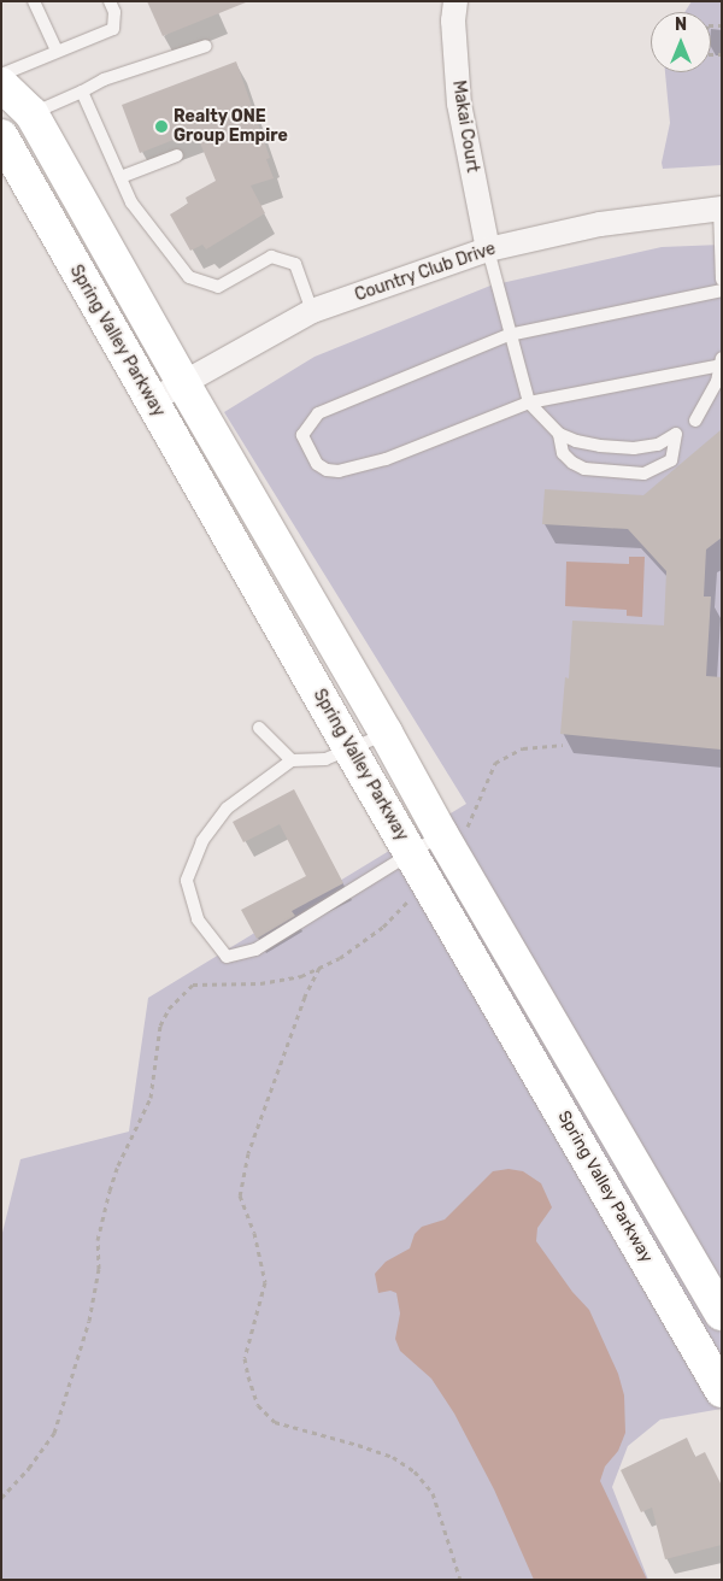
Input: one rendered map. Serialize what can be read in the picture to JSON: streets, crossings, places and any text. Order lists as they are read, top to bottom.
{
  "streets": {
    "street": ["Makai Court", "Country Club Drive", "Spring Valley Parkway"]
  },
  "crossings": [
    ["Makai Court", "Country Club Drive"],
    ["Country Club Drive", "Spring Valley Parkway"]
  ],
  "places": ["Realty ONE Group Empire"],
  "north": "top"
}
